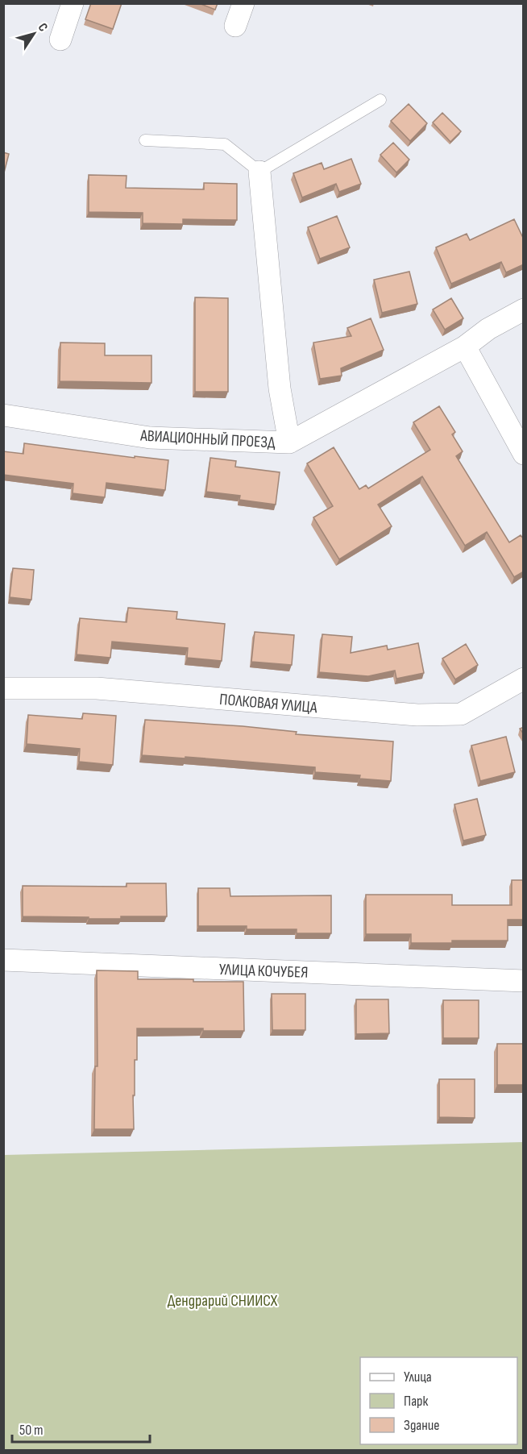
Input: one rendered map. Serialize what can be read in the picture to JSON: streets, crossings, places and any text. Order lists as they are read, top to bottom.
{
  "streets": {
    "street": ["АВИАЦИОННЫЙ ПРОЕЗД", "ПОЛКОВАЯ УЛИЦА", "УЛИЦА КОЧУБЕЯ"]
  },
  "parks": ["Дендрарий СНИИСХ"],
  "legend": ["Улица", "Парк", "Здание"],
  "scale_bar": "50 m",
  "north": "top right"
}
